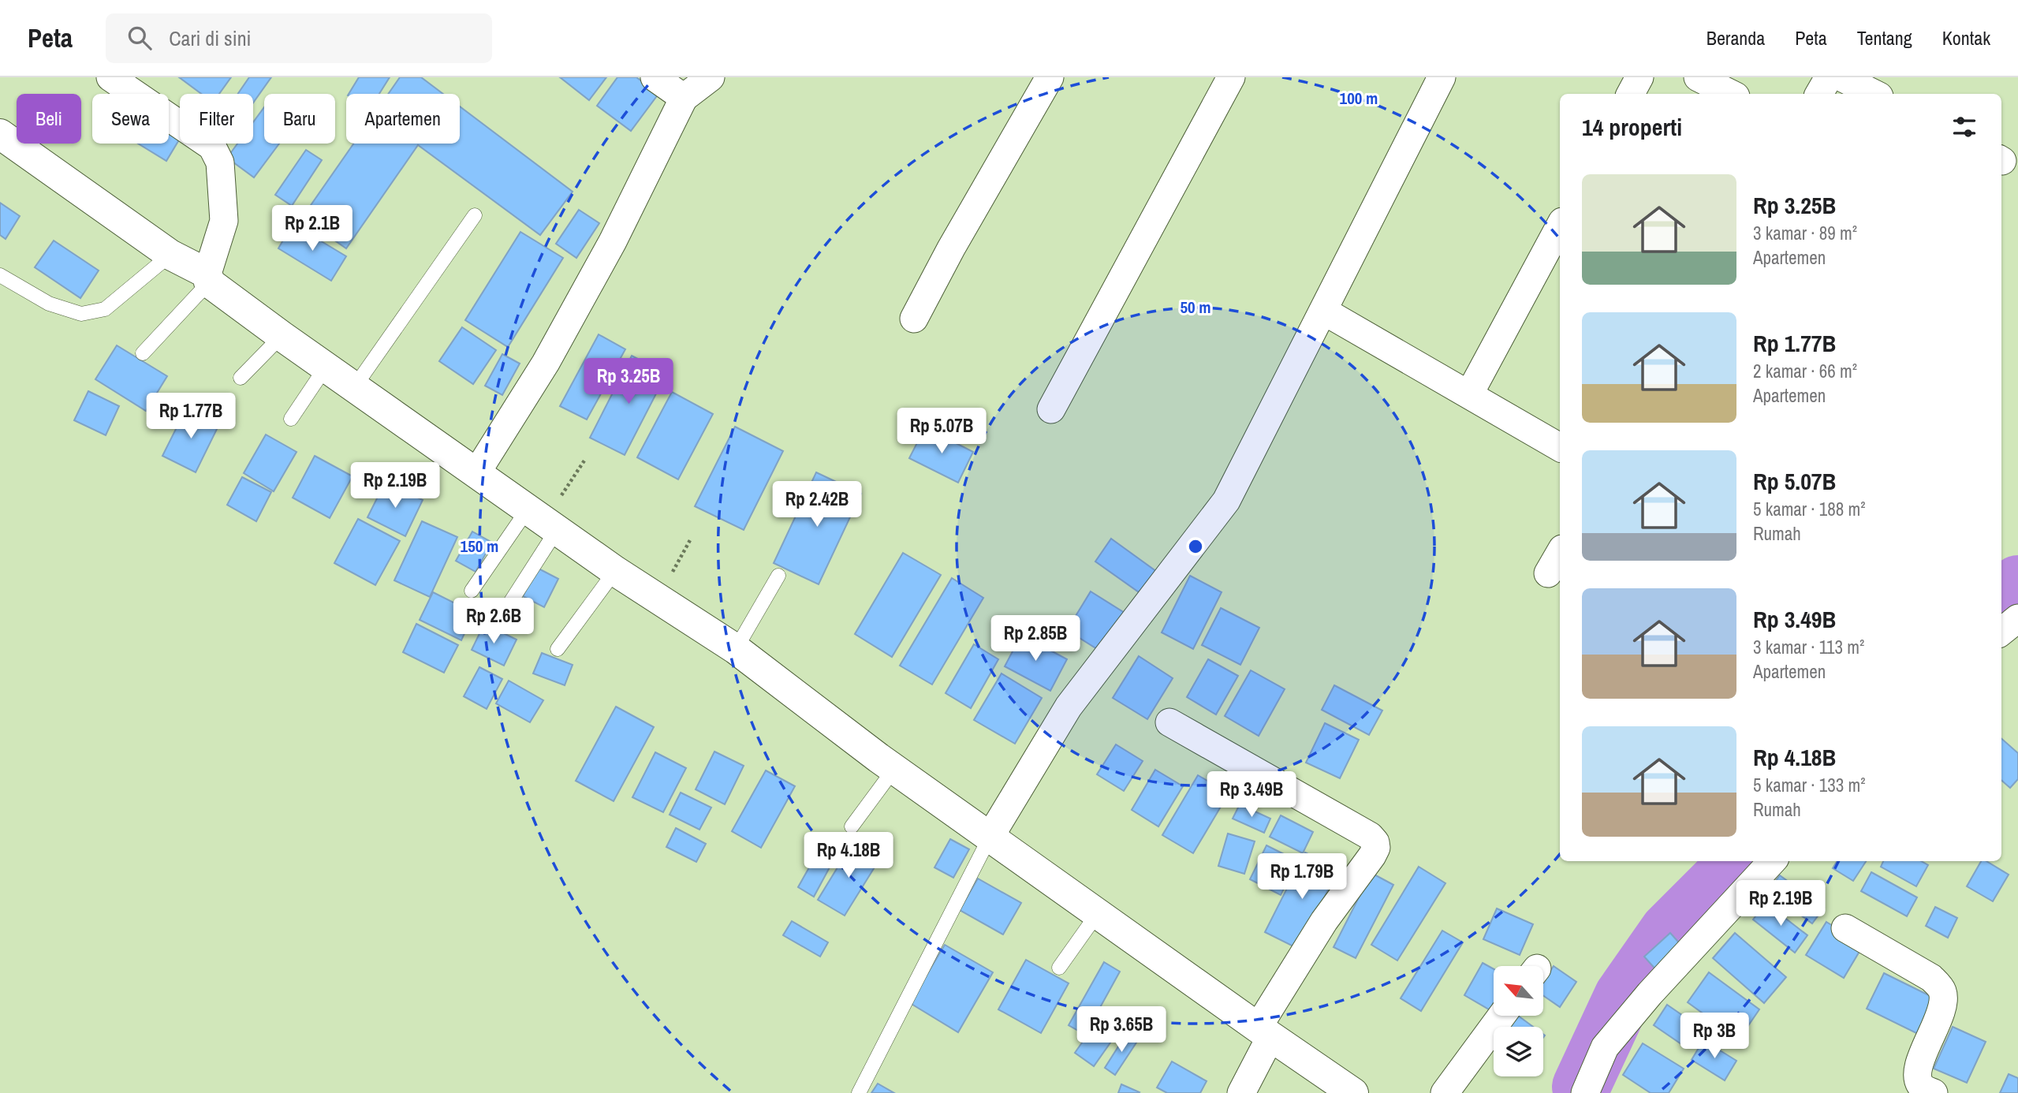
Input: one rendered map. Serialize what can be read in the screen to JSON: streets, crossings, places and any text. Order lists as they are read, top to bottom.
{
  "north": "top left",
  "page": {
    "header": "Peta",
    "search": "Cari di sini",
    "nav": [
      "Beranda",
      "Peta",
      "Tentang",
      "Kontak"
    ],
    "chip": [
      "Beli",
      "Sewa",
      "Filter",
      "Baru",
      "Apartemen"
    ],
    "heading": "14 properti",
    "list": [
      {
        "name": "Rp 3.25B",
        "note": "3 kamar · 89 m² · Apartemen"
      },
      {
        "name": "Rp 1.77B",
        "note": "2 kamar · 66 m² · Apartemen"
      },
      {
        "name": "Rp 5.07B",
        "note": "5 kamar · 188 m² · Rumah"
      },
      {
        "name": "Rp 3.49B",
        "note": "3 kamar · 113 m² · Apartemen"
      },
      {
        "name": "Rp 4.18B",
        "note": "5 kamar · 133 m² · Rumah"
      }
    ],
    "price": [
      "Rp 2.1B",
      "Rp 3.25B",
      "Rp 1.77B",
      "Rp 5.07B",
      "Rp 2.19B",
      "Rp 2.42B",
      "Rp 2.6B",
      "Rp 2.85B",
      "Rp 3.49B",
      "Rp 4.18B",
      "Rp 1.79B",
      "Rp 2.19B",
      "Rp 3.65B",
      "Rp 3B"
    ]
  },
  "rings": ["100 m", "50 m", "150 m"]
}
